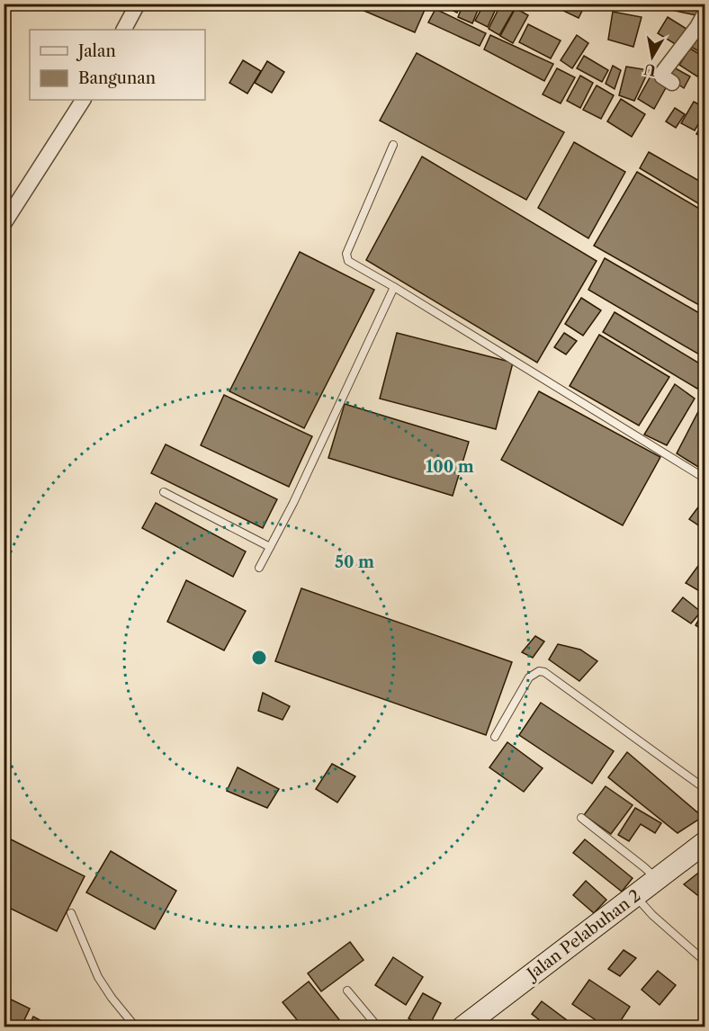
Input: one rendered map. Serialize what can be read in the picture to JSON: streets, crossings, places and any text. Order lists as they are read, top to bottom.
{
  "streets": {
    "main road": ["Jalan Pelabuhan 2"]
  },
  "legend": ["Jalan", "Bangunan"],
  "north": "bottom",
  "rings": ["100 m", "50 m"]
}
